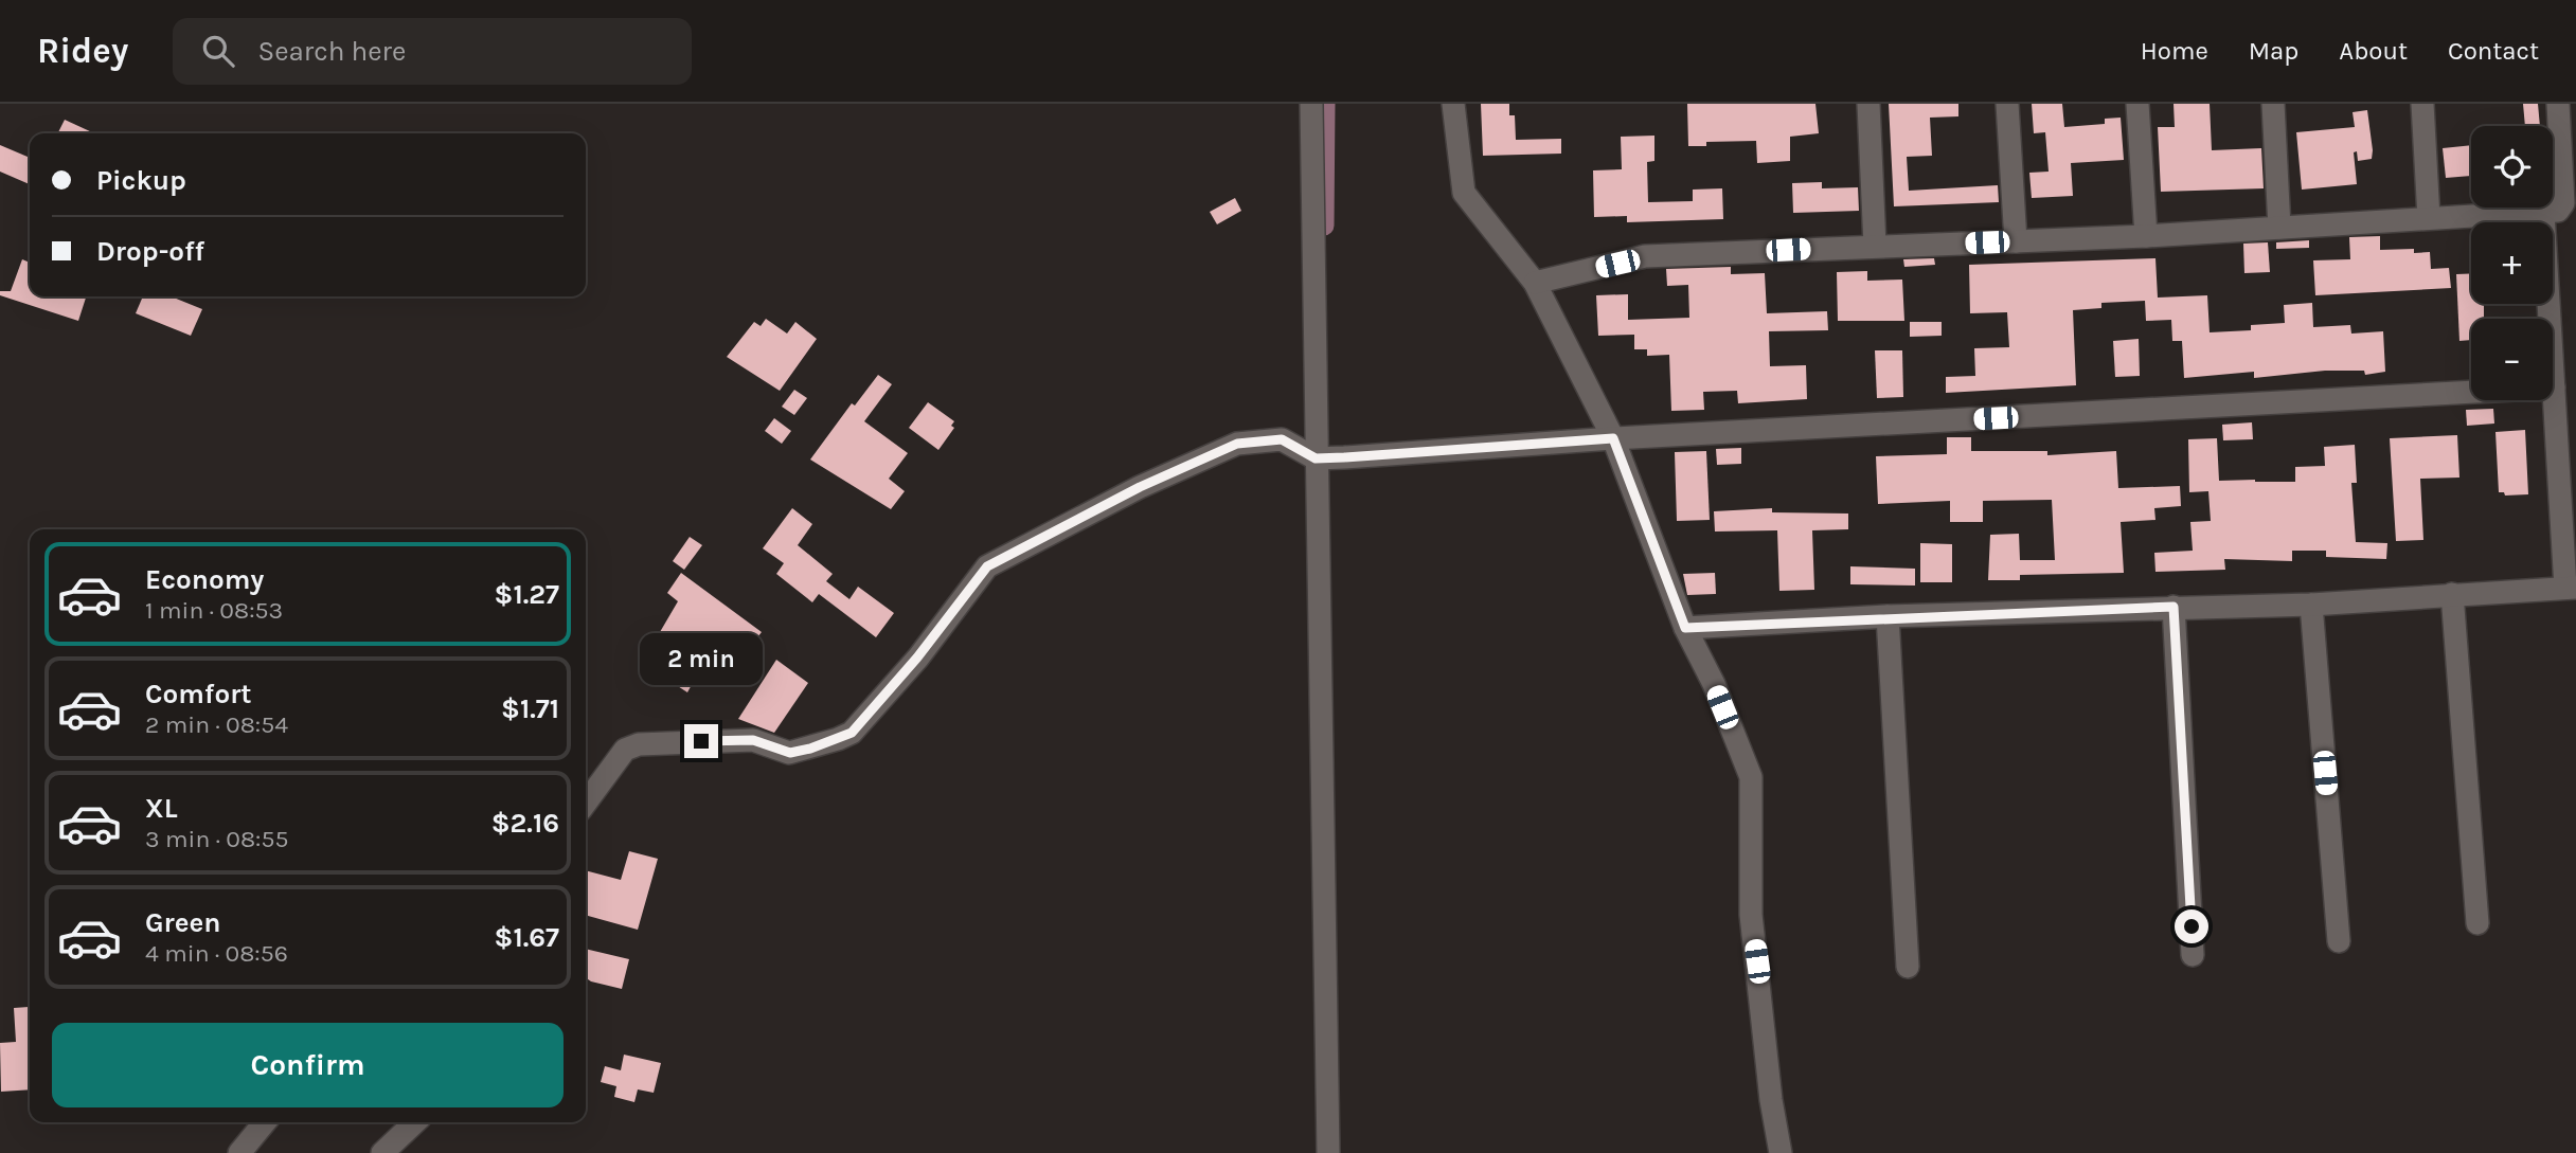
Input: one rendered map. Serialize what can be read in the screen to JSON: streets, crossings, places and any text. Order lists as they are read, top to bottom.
{
  "page": {
    "header": "Ridey",
    "search": "Search here",
    "nav": [
      "Home",
      "Map",
      "About",
      "Contact"
    ],
    "map_buttons": ["+", "−"],
    "banner": ["Pickup", "Drop-off"],
    "list": [
      {
        "name": "Economy",
        "note": "1 min · 08:53",
        "value": "$1.27"
      },
      {
        "name": "Comfort",
        "note": "2 min · 08:54",
        "value": "$1.71"
      },
      {
        "name": "XL",
        "note": "3 min · 08:55",
        "value": "$2.16"
      },
      {
        "name": "Green",
        "note": "4 min · 08:56",
        "value": "$1.67"
      }
    ],
    "bubble": "2 min",
    "buttons": "Confirm"
  }
}
